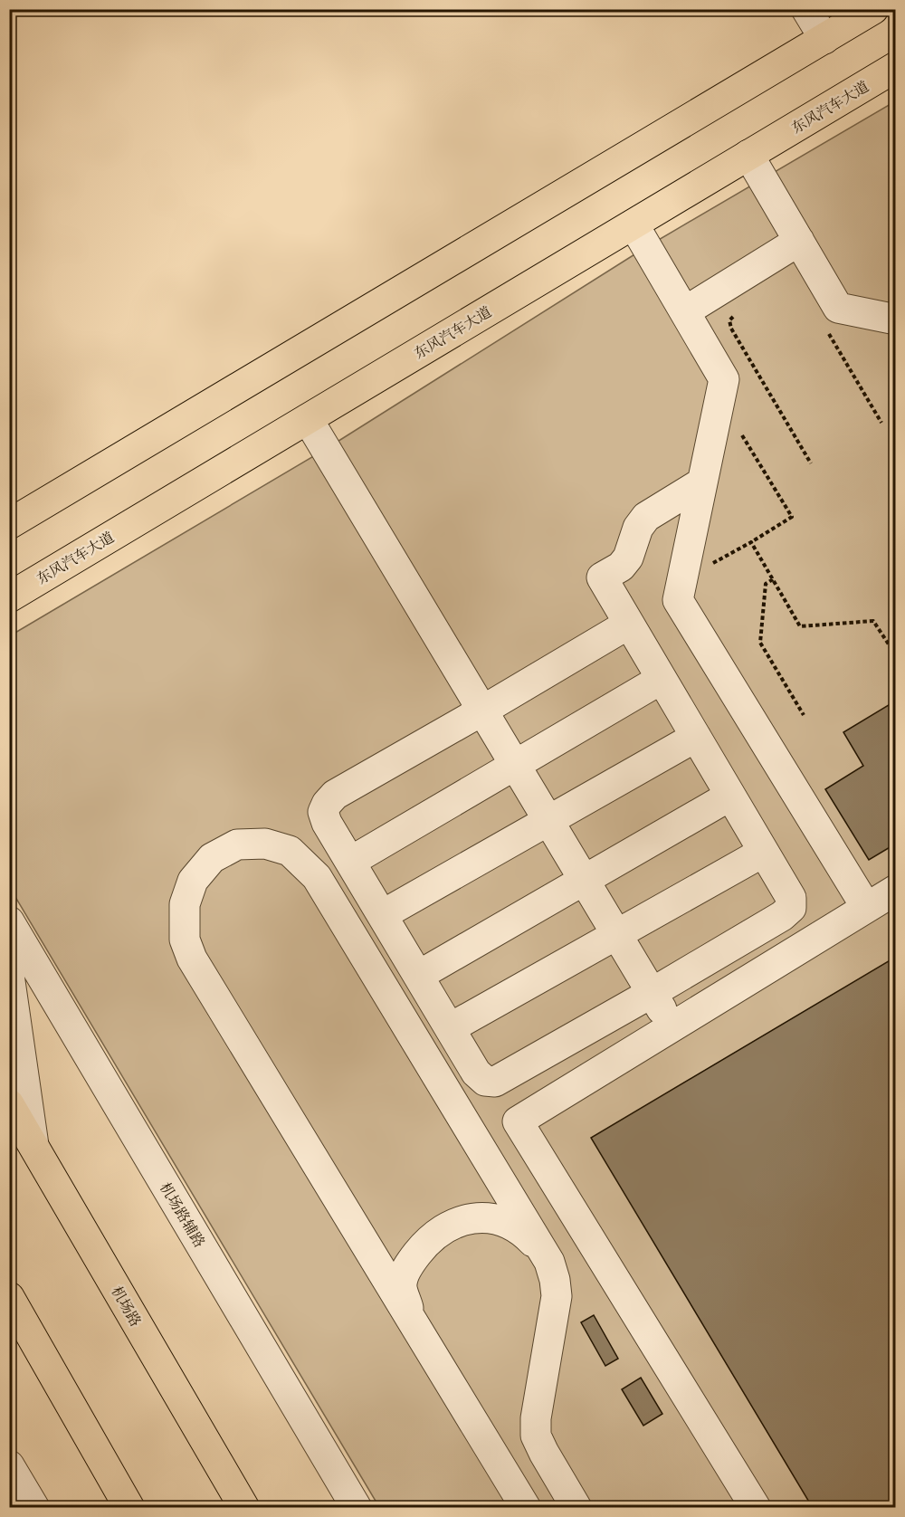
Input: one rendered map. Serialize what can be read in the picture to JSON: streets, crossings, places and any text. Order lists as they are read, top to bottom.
{
  "streets": {
    "main road": ["东风汽车大道", "机场路"],
    "street": ["机场路辅路"]
  }
}
